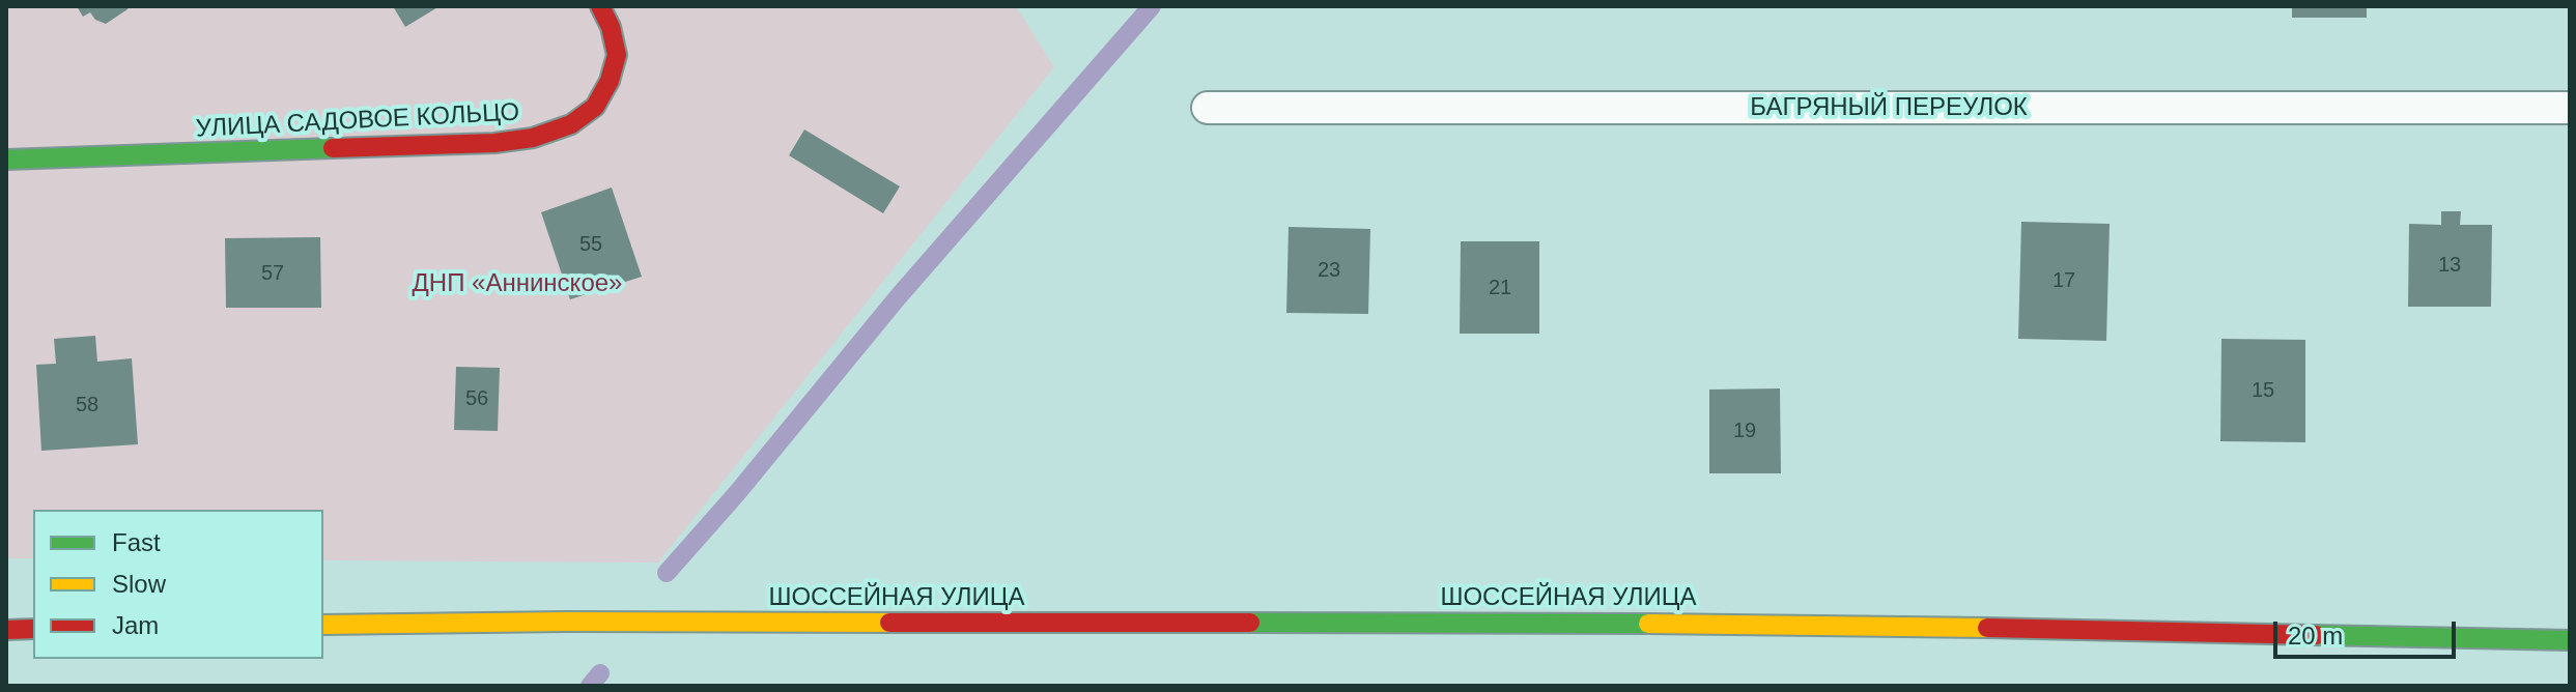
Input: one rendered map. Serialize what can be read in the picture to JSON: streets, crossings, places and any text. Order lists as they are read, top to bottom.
{
  "streets": {
    "main road": ["УЛИЦА САДОВОЕ КОЛЬЦО", "ШОССЕЙНАЯ УЛИЦА"],
    "lane": ["БАГРЯНЫЙ ПЕРЕУЛОК"]
  },
  "parks": ["ДНП «Аннинское»"],
  "house_numbers": [
    "55",
    "13",
    "23",
    "57",
    "17",
    "21",
    "15",
    "56",
    "58",
    "19"
  ],
  "legend": ["Fast", "Slow", "Jam"],
  "scale_bar": "20 m"
}
